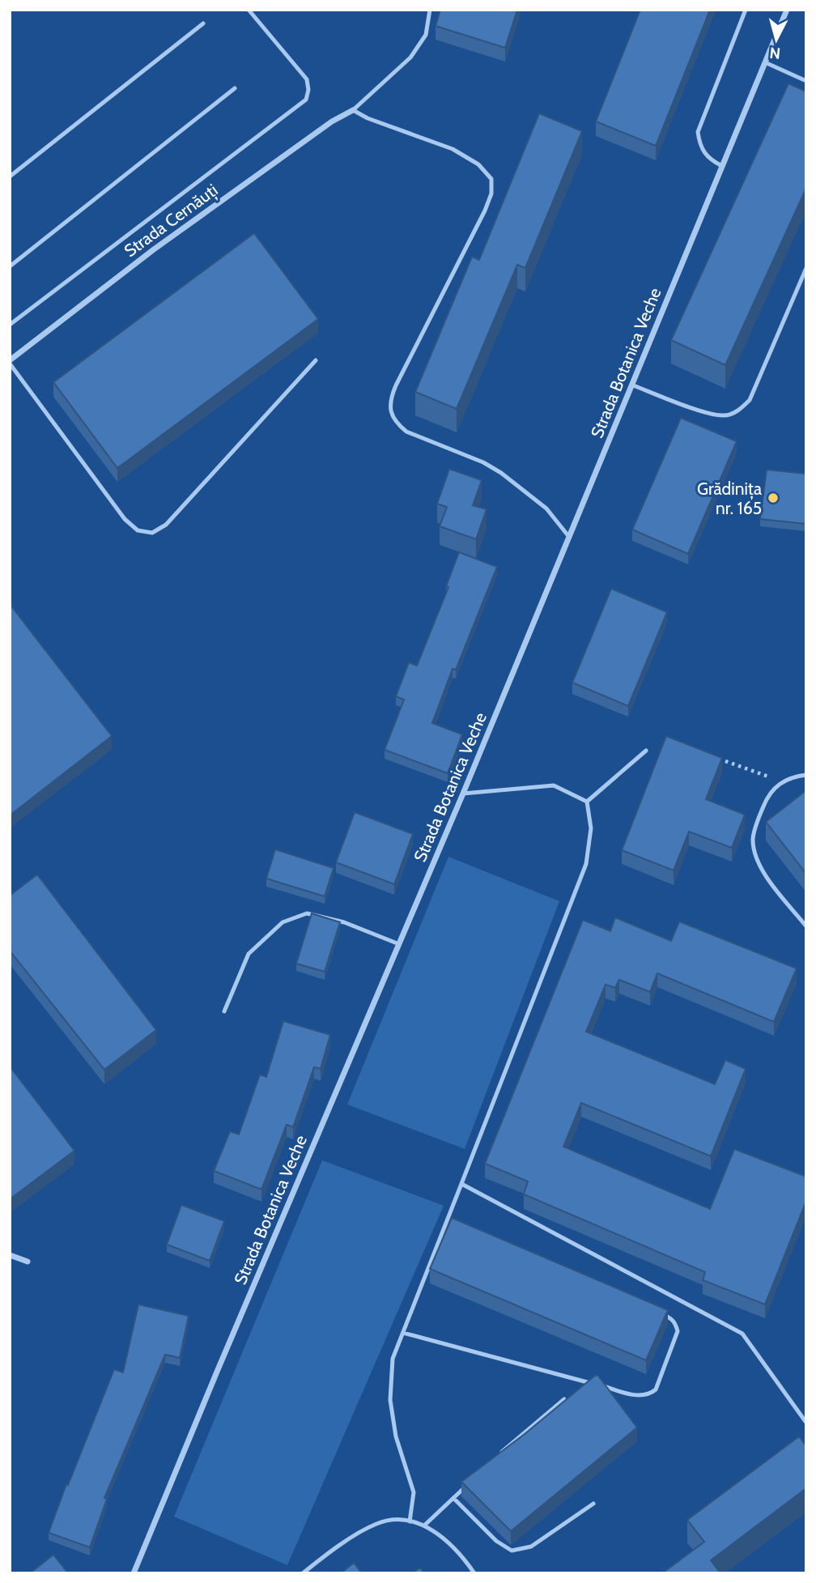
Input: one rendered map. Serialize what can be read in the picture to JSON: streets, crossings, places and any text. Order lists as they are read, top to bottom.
{
  "streets": {
    "street": ["Strada Cernăuți", "Strada Botanica Veche"]
  },
  "places": ["Grădinița nr. 165"],
  "north": "bottom"
}
